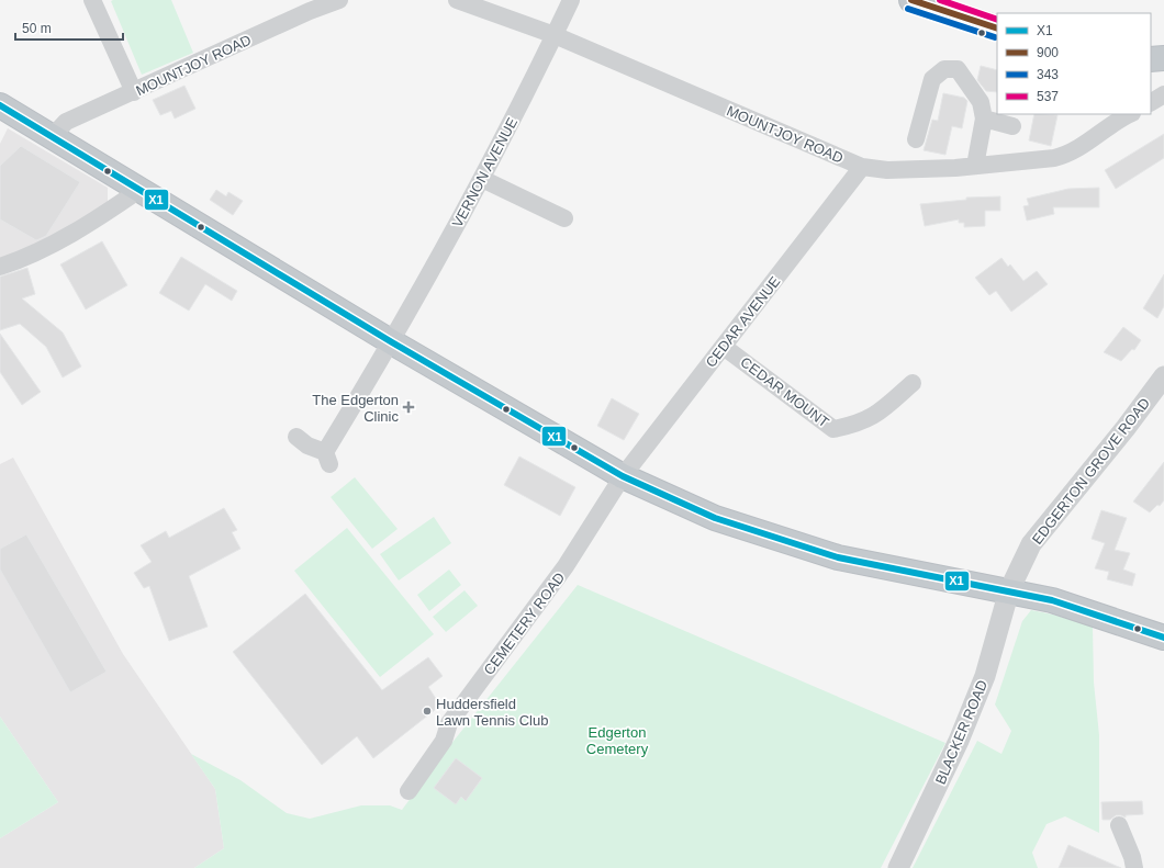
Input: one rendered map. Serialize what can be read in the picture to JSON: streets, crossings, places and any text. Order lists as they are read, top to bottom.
{
  "streets": {
    "street": [
      "MOUNTJOY ROAD",
      "VERNON AVENUE",
      "CEDAR AVENUE",
      "CEDAR MOUNT",
      "EDGERTON GROVE ROAD",
      "CEMETERY ROAD",
      "BLACKER ROAD"
    ]
  },
  "crossings": [
    ["MOUNTJOY ROAD", "VERNON AVENUE"],
    ["MOUNTJOY ROAD", "CEDAR AVENUE"],
    ["CEDAR AVENUE", "CEDAR MOUNT"],
    ["CEDAR AVENUE", "CEMETERY ROAD"],
    ["EDGERTON GROVE ROAD", "BLACKER ROAD"]
  ],
  "parks": ["Edgerton Cemetery"],
  "places": {
    "health": ["The Edgerton Clinic"],
    "other": ["Huddersfield Lawn Tennis Club"]
  },
  "lines": [
    "transit line 900",
    "transit line 537",
    "transit line 343",
    "transit line X1"
  ],
  "legend": [
    "X1",
    "900",
    "343",
    "537"
  ],
  "scale_bar": "50 m"
}
